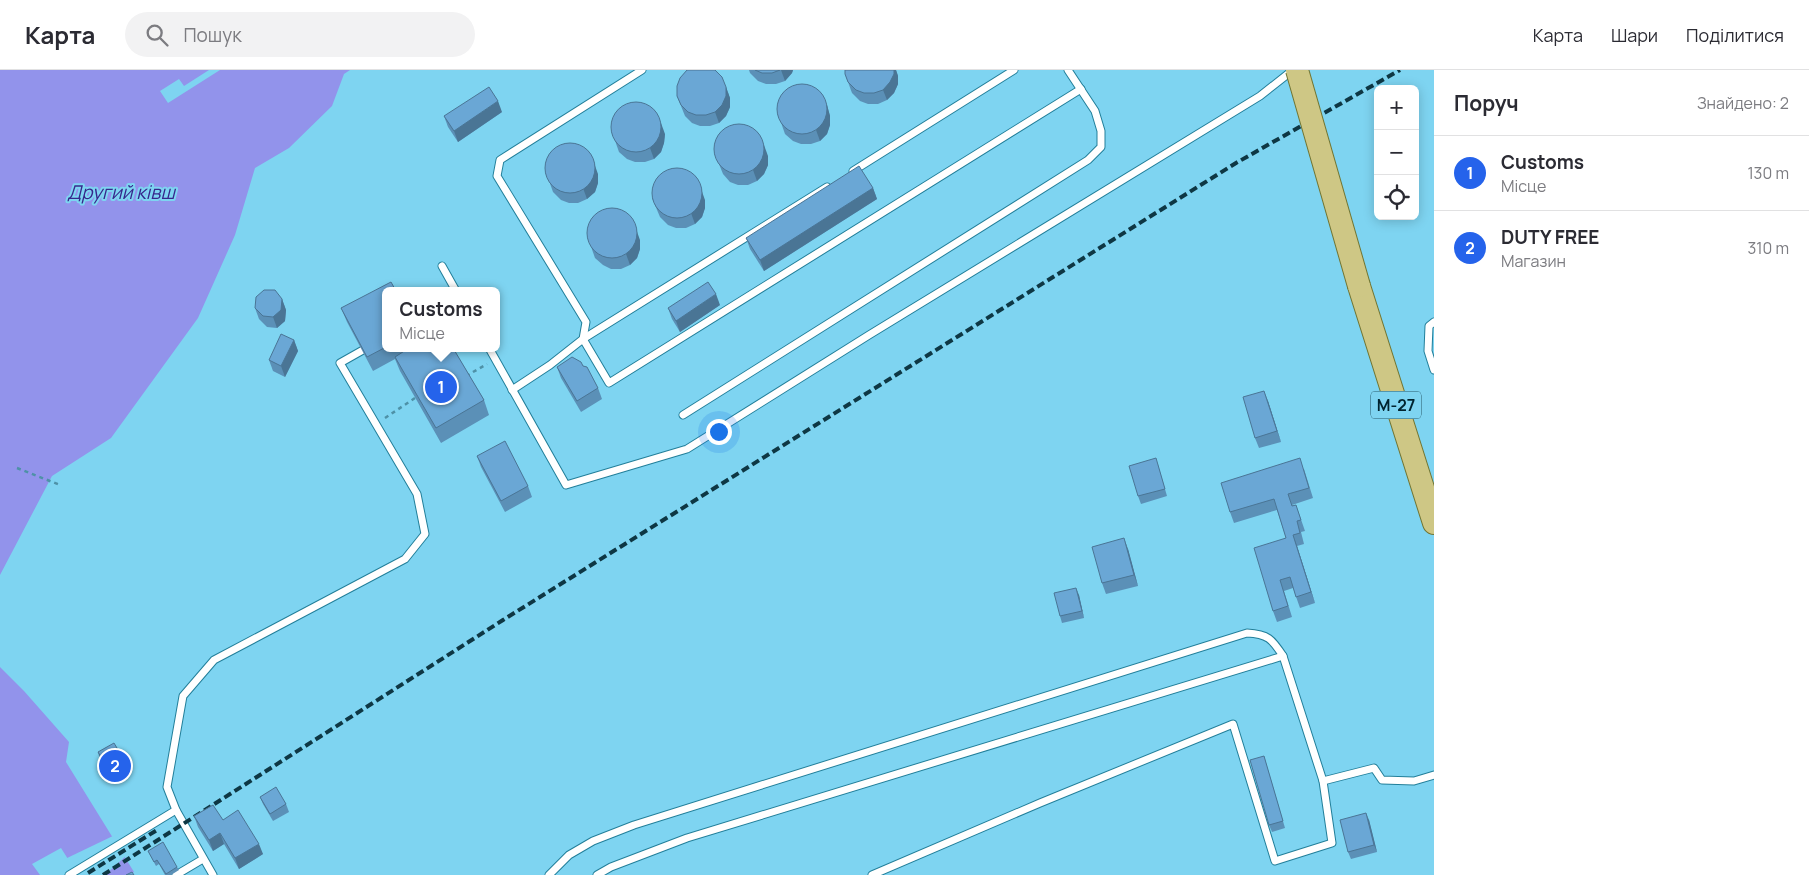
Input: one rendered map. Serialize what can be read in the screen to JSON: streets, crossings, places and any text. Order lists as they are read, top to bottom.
{
  "streets": {
    "main road": ["М-27"]
  },
  "water": ["Другий ківш"],
  "page": {
    "header": "Карта",
    "search": "Пошук",
    "nav": ["Карта", "Шари", "Поділитися"],
    "heading": ["Поруч", "Знайдено: 2"],
    "map_buttons": ["+", "−"],
    "list": [
      {
        "mark": "1",
        "name": "Customs",
        "note": "Місце",
        "value": "130 m"
      },
      {
        "mark": "2",
        "name": "DUTY FREE",
        "note": "Магазин",
        "value": "310 m"
      }
    ],
    "popup": ["Customs", "Місце"],
    "pins": ["1", "2"]
  }
}
